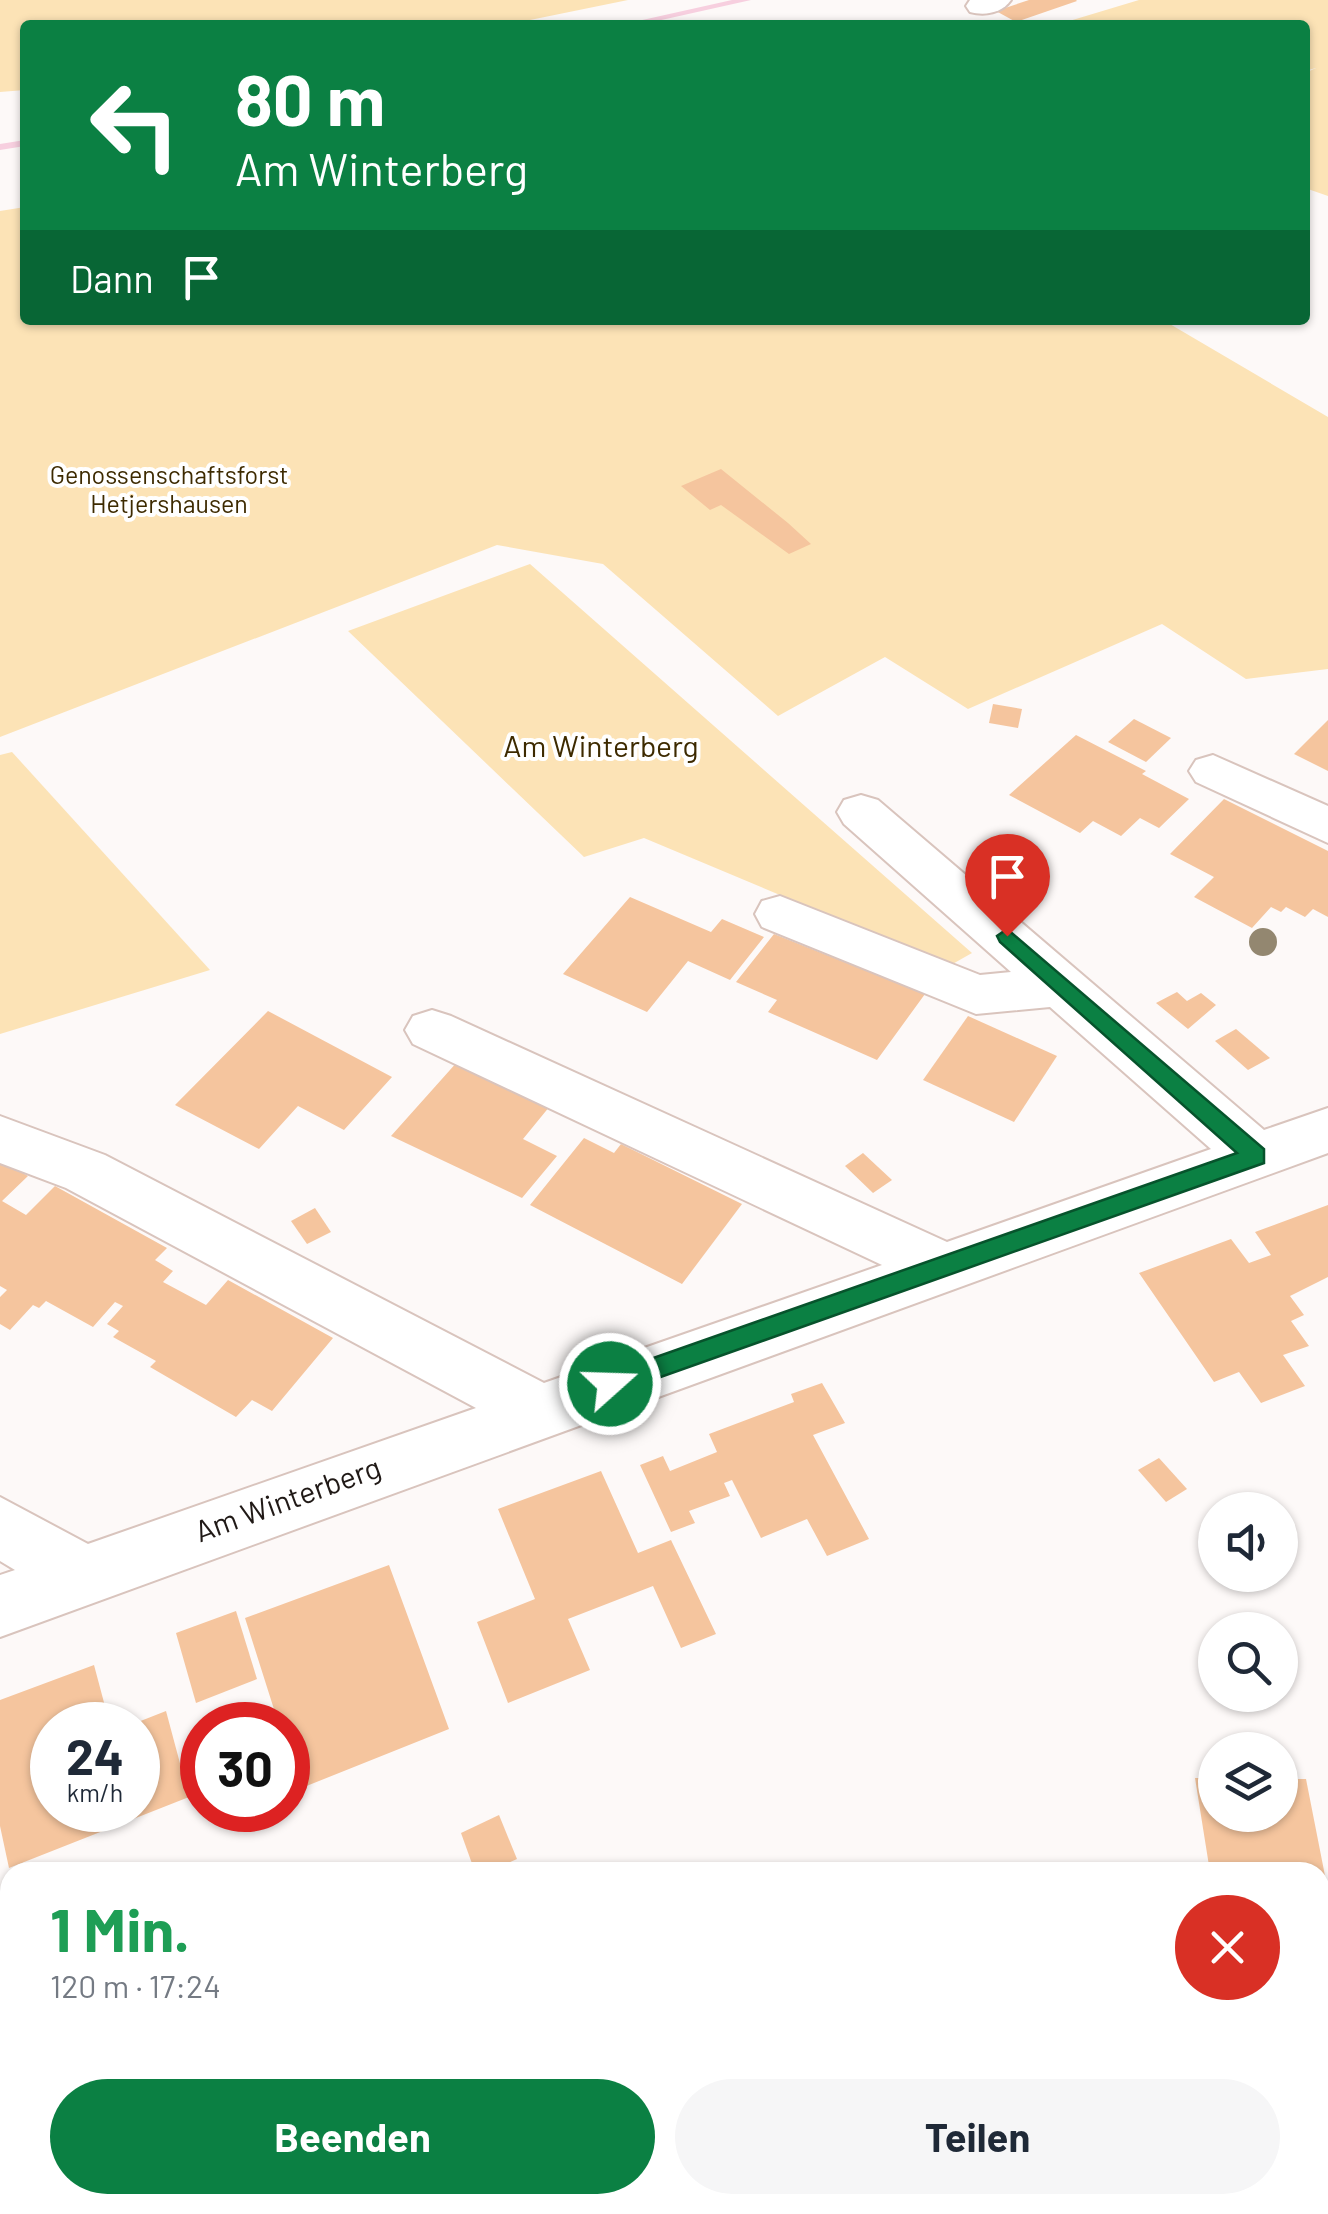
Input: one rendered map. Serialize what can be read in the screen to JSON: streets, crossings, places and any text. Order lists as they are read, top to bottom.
{
  "streets": {
    "street": ["Am Winterberg"]
  },
  "parks": ["Genossenschaftsforst Hetjershausen", "Am Winterberg"],
  "page": {
    "turn": ["80 m", "Am Winterberg"],
    "then": "Dann",
    "speed": "24 km/h",
    "limit": "30",
    "heading": ["1 Min.", "120 m · 17:24"],
    "buttons": ["Beenden", "Teilen"]
  }
}
